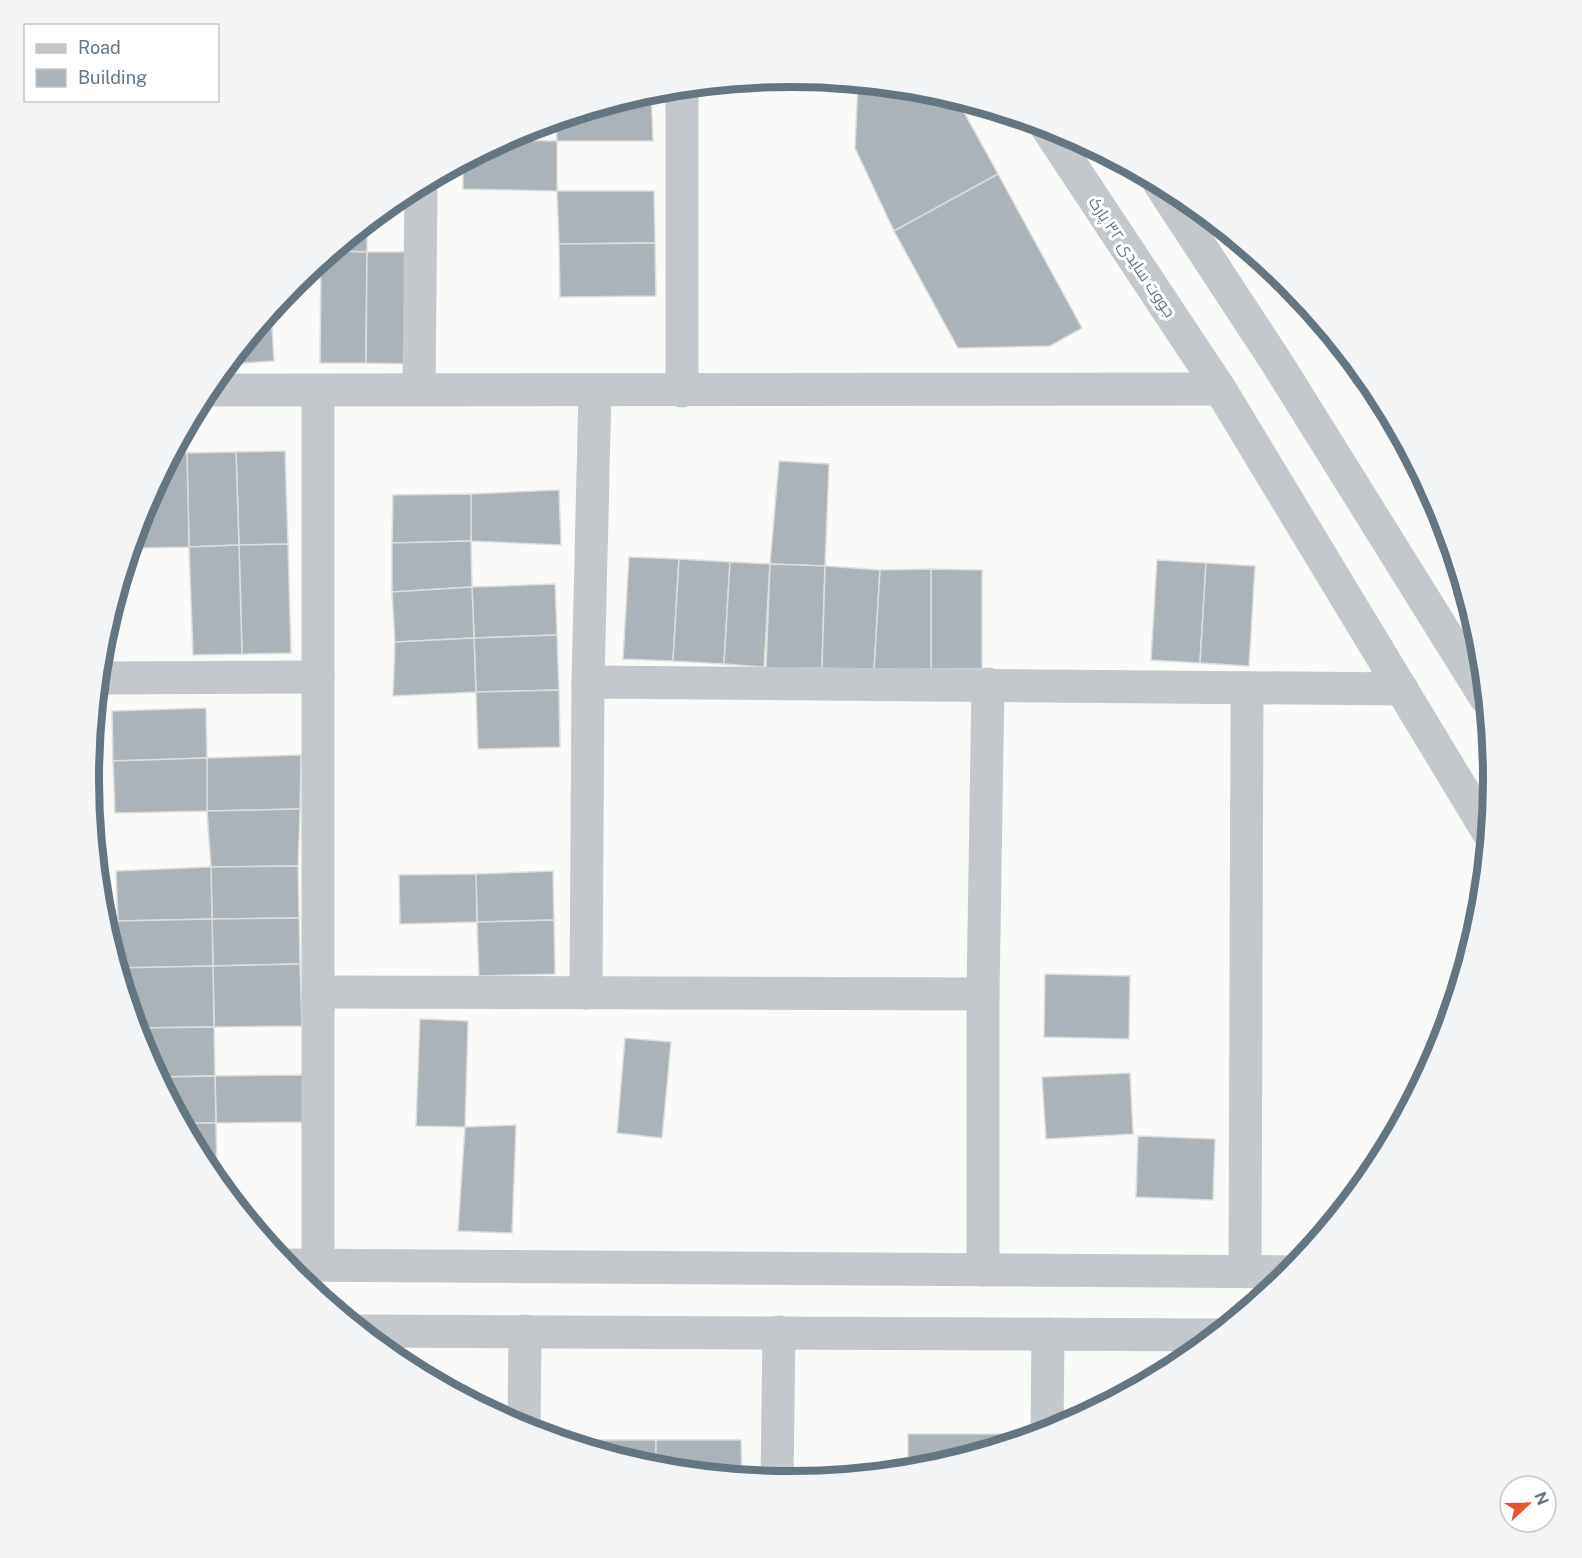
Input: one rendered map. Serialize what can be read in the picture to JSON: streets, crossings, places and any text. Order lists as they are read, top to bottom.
{
  "streets": {
    "street": ["جووت سایدی ٣٢ پارک"]
  },
  "legend": ["Road", "Building"],
  "north": "right"
}
